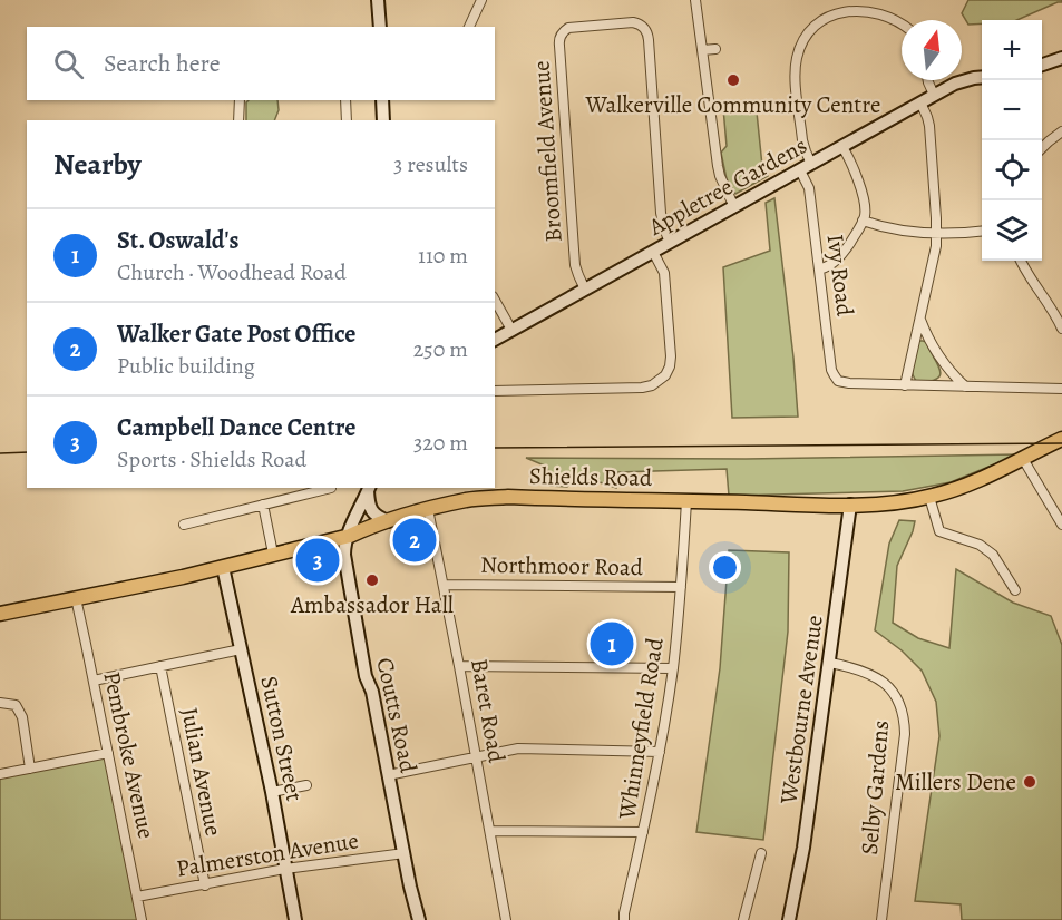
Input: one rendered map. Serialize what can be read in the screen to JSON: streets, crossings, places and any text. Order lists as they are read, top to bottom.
{
  "streets": {
    "main road": ["Shields Road"],
    "street": [
      "Broomfield Avenue",
      "Appletree Gardens",
      "Ivy Road",
      "Northmoor Road",
      "Westbourne Avenue",
      "Baret Road",
      "Coutts Road",
      "Whinneyfield Road",
      "Sutton Street",
      "Pembroke Avenue",
      "Julian Avenue",
      "Selby Gardens",
      "Palmerston Avenue"
    ]
  },
  "crossings": [
    ["Broomfield Avenue", "Appletree Gardens"],
    ["Appletree Gardens", "Ivy Road"],
    ["Shields Road", "Westbourne Avenue"],
    ["Shields Road", "Baret Road"],
    ["Shields Road", "Coutts Road"],
    ["Shields Road", "Whinneyfield Road"],
    ["Shields Road", "Sutton Street"],
    ["Shields Road", "Pembroke Avenue"],
    ["Northmoor Road", "Baret Road"],
    ["Northmoor Road", "Whinneyfield Road"],
    ["Westbourne Avenue", "Selby Gardens"],
    ["Coutts Road", "Palmerston Avenue"],
    ["Sutton Street", "Palmerston Avenue"],
    ["Pembroke Avenue", "Palmerston Avenue"],
    ["Julian Avenue", "Palmerston Avenue"]
  ],
  "places": ["Walkerville Community Centre", "Ambassador Hall", "Millers Dene"],
  "north": "top",
  "page": {
    "map_buttons": ["+", "−"],
    "search": "Search here",
    "heading": ["Nearby", "3 results"],
    "list": [
      {
        "mark": "1",
        "name": "St. Oswald's",
        "note": "Church · Woodhead Road",
        "value": "110 m"
      },
      {
        "mark": "2",
        "name": "Walker Gate Post Office",
        "note": "Public building",
        "value": "250 m"
      },
      {
        "mark": "3",
        "name": "Campbell Dance Centre",
        "note": "Sports · Shields Road",
        "value": "320 m"
      }
    ],
    "pins": ["2", "3", "1"]
  }
}
